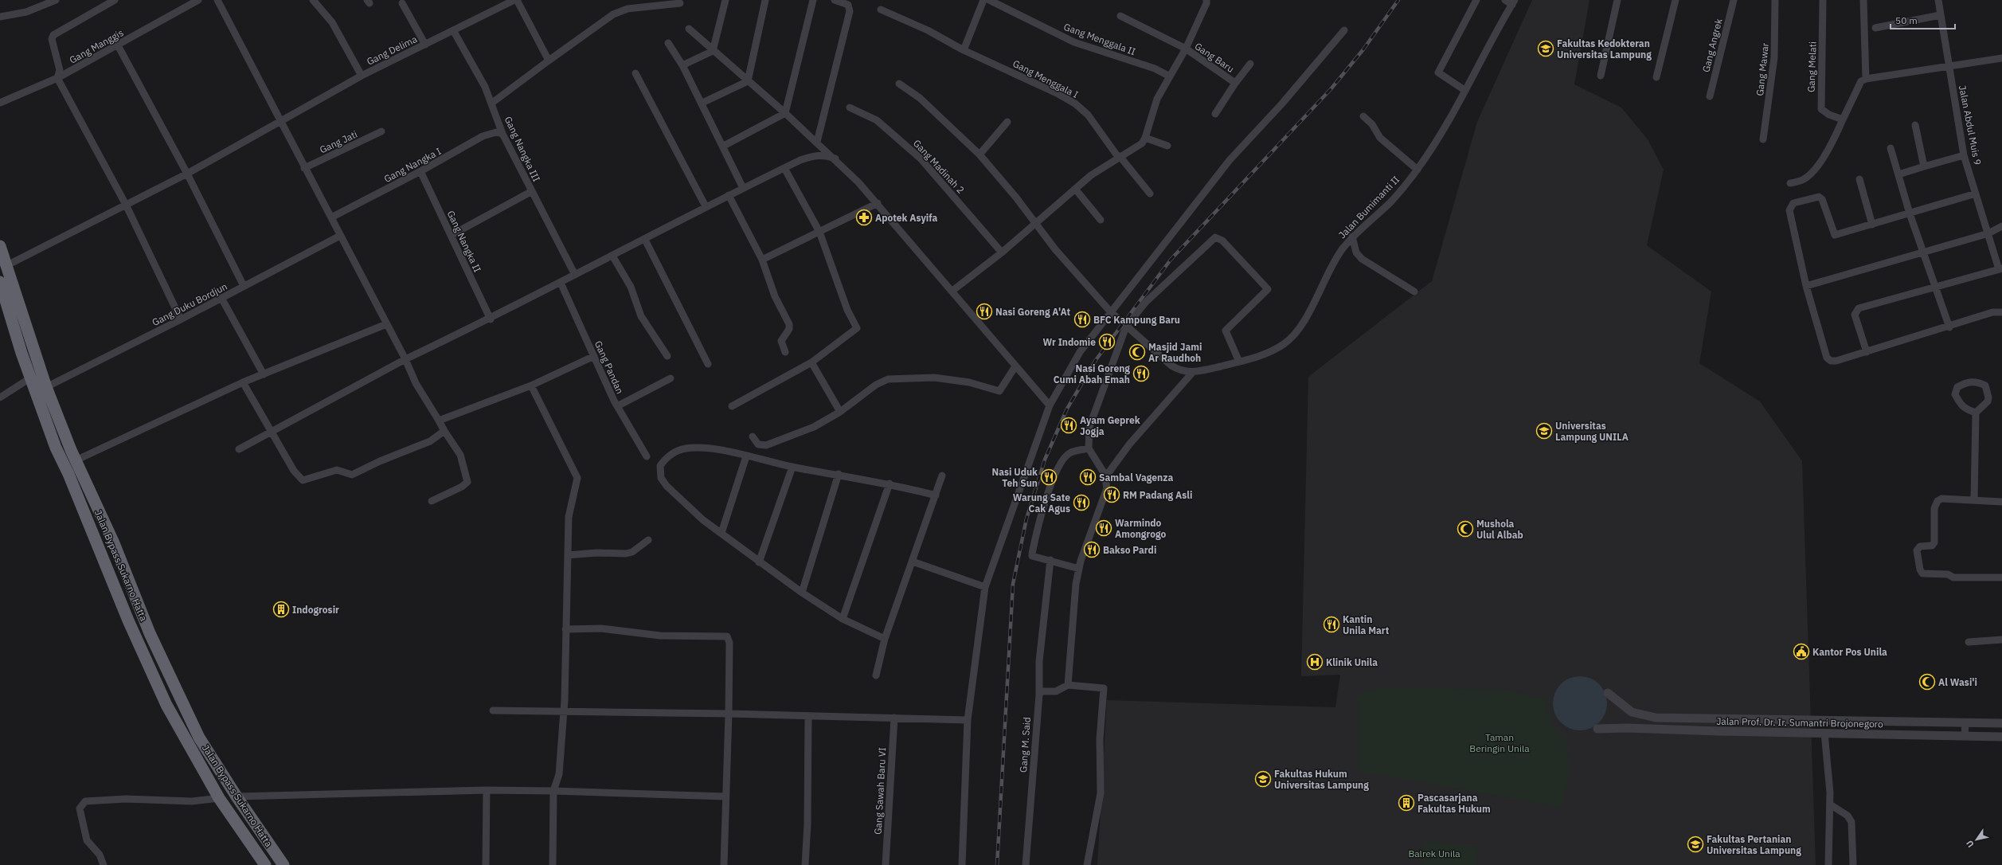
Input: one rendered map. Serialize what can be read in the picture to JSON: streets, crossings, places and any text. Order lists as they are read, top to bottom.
{
  "streets": {
    "highway": ["Jalan Bypass Sukarno Hatta"],
    "street": [
      "Gang Menggala II",
      "Gang Angrek",
      "Gang Manggis",
      "Gang Delima",
      "Gang Baru",
      "Gang Melati",
      "Gang Mawar",
      "Gang Menggala I",
      "Jalan Abdul Muis 9",
      "Gang Jati",
      "Gang Nangka III",
      "Gang Nangka I",
      "Gang Madinah 2",
      "Jalan Bumimanti II",
      "Gang Nangka II",
      "Gang Duku Bordjun",
      "Gang Pandan",
      "Jalan Prof. Dr. Ir. Sumantri Brojonegoro",
      "Gang M. Said",
      "Gang Sawah Baru VI"
    ]
  },
  "crossings": [
    ["Gang Delima", "Gang Nangka III"],
    ["Gang Delima", "Jalan Bypass Sukarno Hatta"],
    ["Gang Nangka III", "Gang Nangka I"],
    ["Gang Nangka I", "Gang Nangka II"],
    ["Gang Duku Bordjun", "Jalan Bypass Sukarno Hatta"]
  ],
  "parks": ["Taman Beringin Unila", "Balrek Unila"],
  "places": {
    "school or university": [
      "Fakultas Kedokteran Universitas Lampung",
      "Universitas Lampung UNILA",
      "Fakultas Hukum Universitas Lampung",
      "Fakultas Pertanian Universitas Lampung"
    ],
    "pharmacy": ["Apotek Asyifa"],
    "restaurant": [
      "Nasi Goreng A'At",
      "BFC Kampung Baru",
      "Wr Indomie",
      "Nasi Goreng Cumi Abah Emah",
      "Ayam Geprek Jogja",
      "Nasi Uduk Teh Sun",
      "Sambal Vagenza",
      "RM Padang Asli",
      "Warung Sate Cak Agus",
      "Warmindo Amongrogo",
      "Bakso Pardi",
      "Kantin Unila Mart"
    ],
    "mosque": ["Masjid Jami Ar Raudhoh", "Mushola Ulul Albab", "Al Wasi'i"],
    "building": ["Indogrosir", "Pascasarjana Fakultas Hukum"],
    "public building": ["Kantor Pos Unila"],
    "hospital": ["Klinik Unila"]
  },
  "scale_bar": "50 m",
  "north": "bottom left"
}
